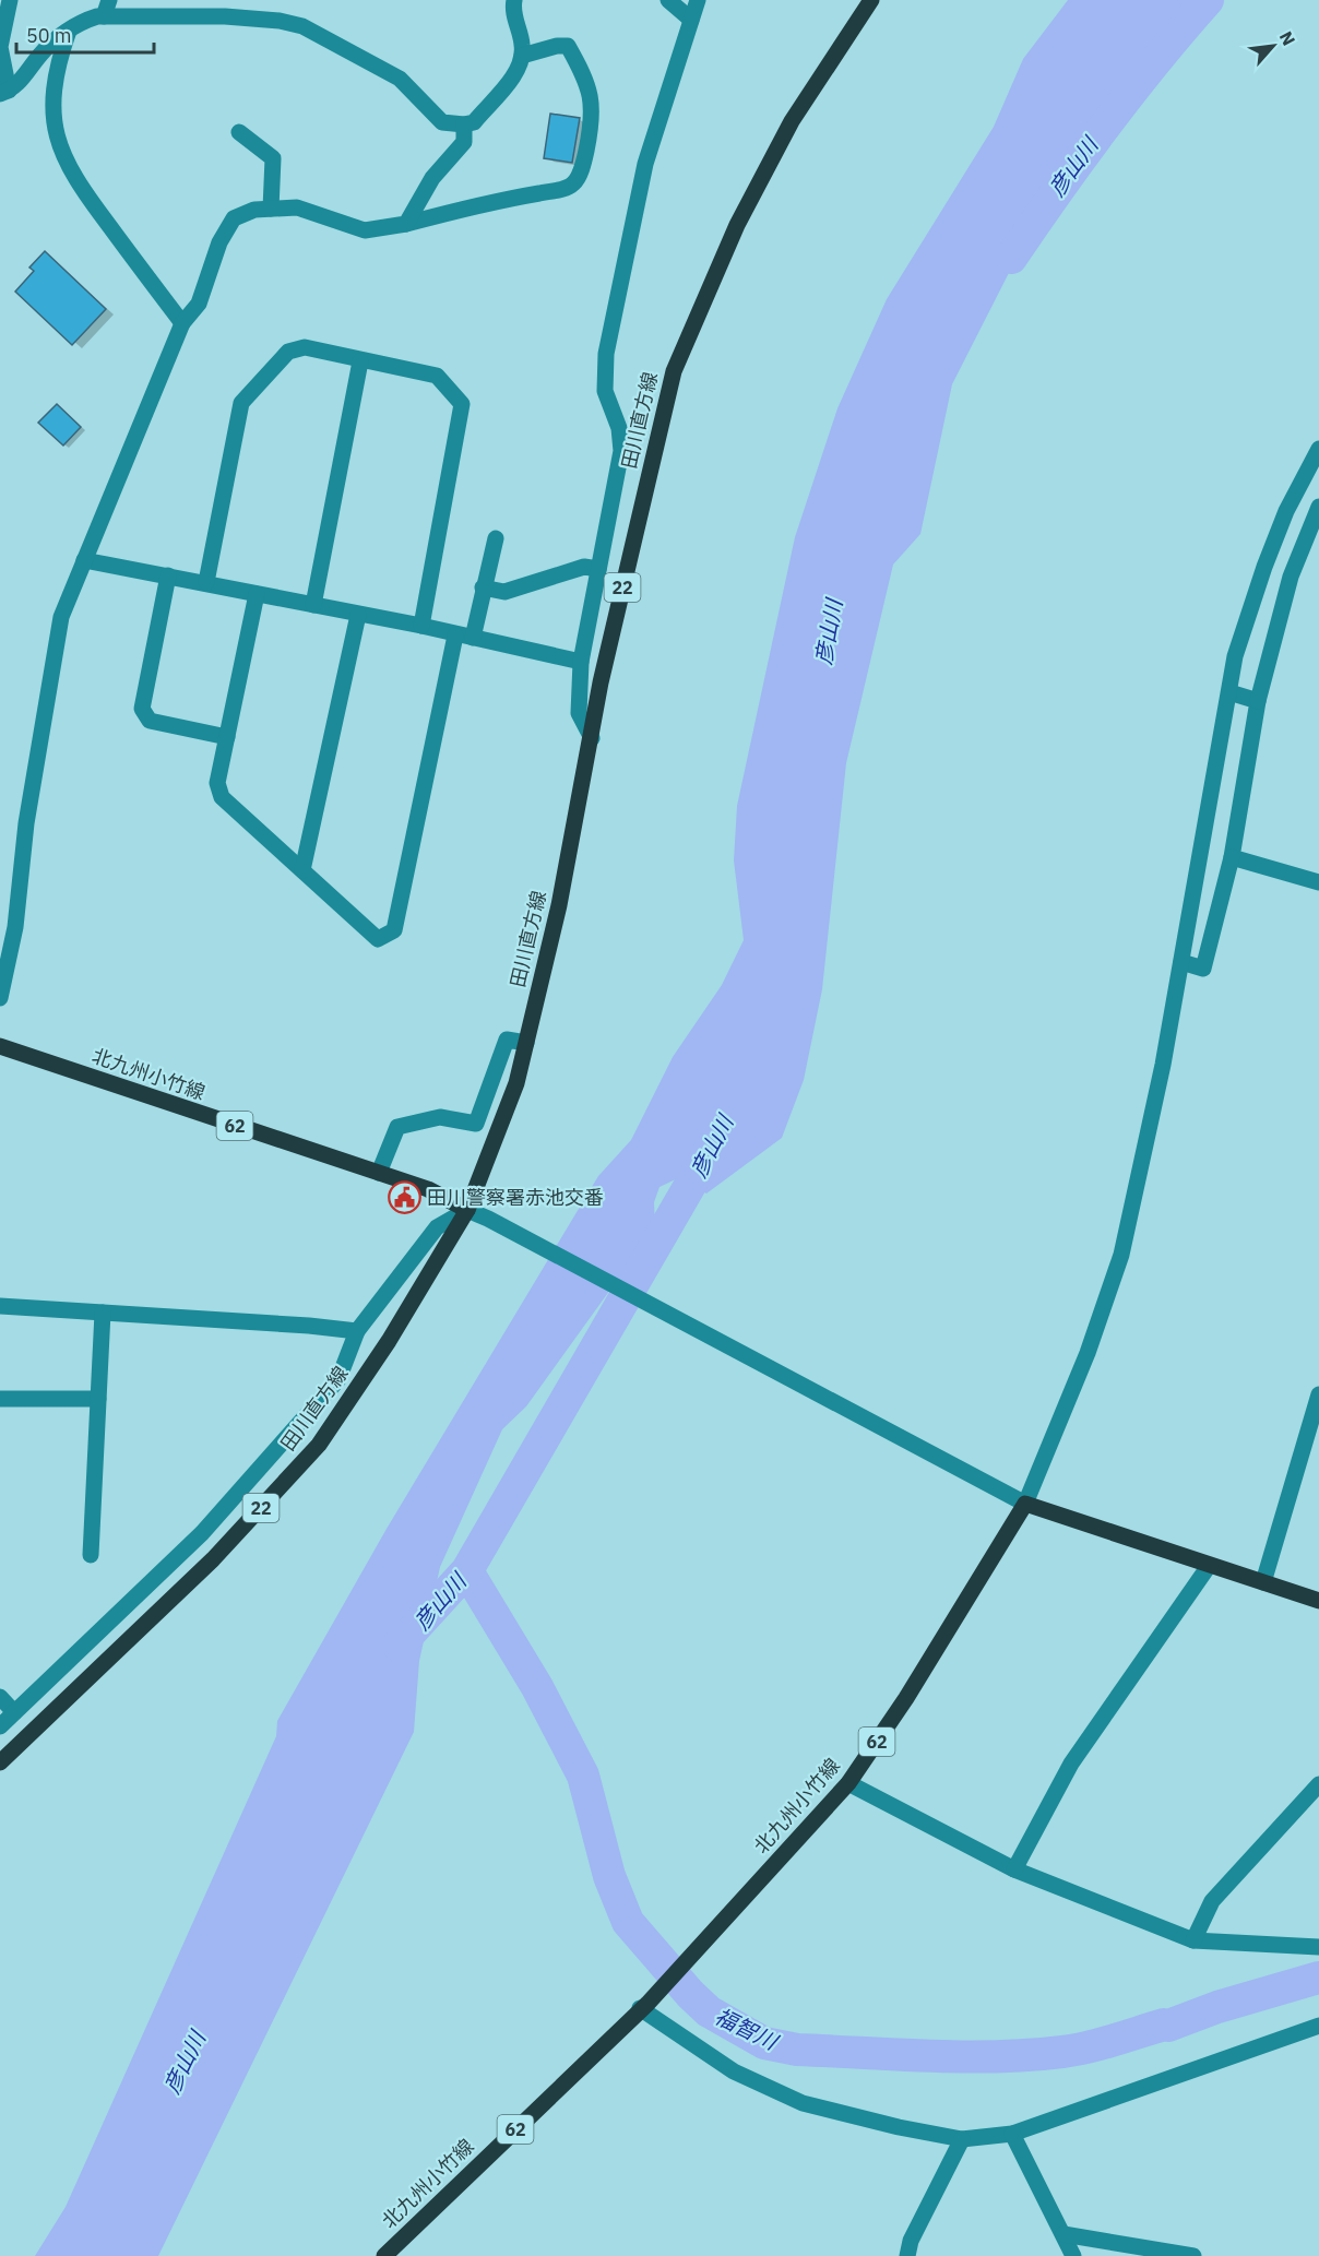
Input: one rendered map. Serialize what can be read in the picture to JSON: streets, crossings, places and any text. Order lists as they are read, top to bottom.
{
  "streets": {
    "main road": [
      "田川直方線",
      "22",
      "北九州小竹線",
      "62"
    ]
  },
  "crossings": [
    ["田川直方線", "北九州小竹線"]
  ],
  "water": ["彦山川", "福智川"],
  "places": {
    "public building": ["田川警察署赤池交番"]
  },
  "scale_bar": "50 m",
  "north": "top right"
}
